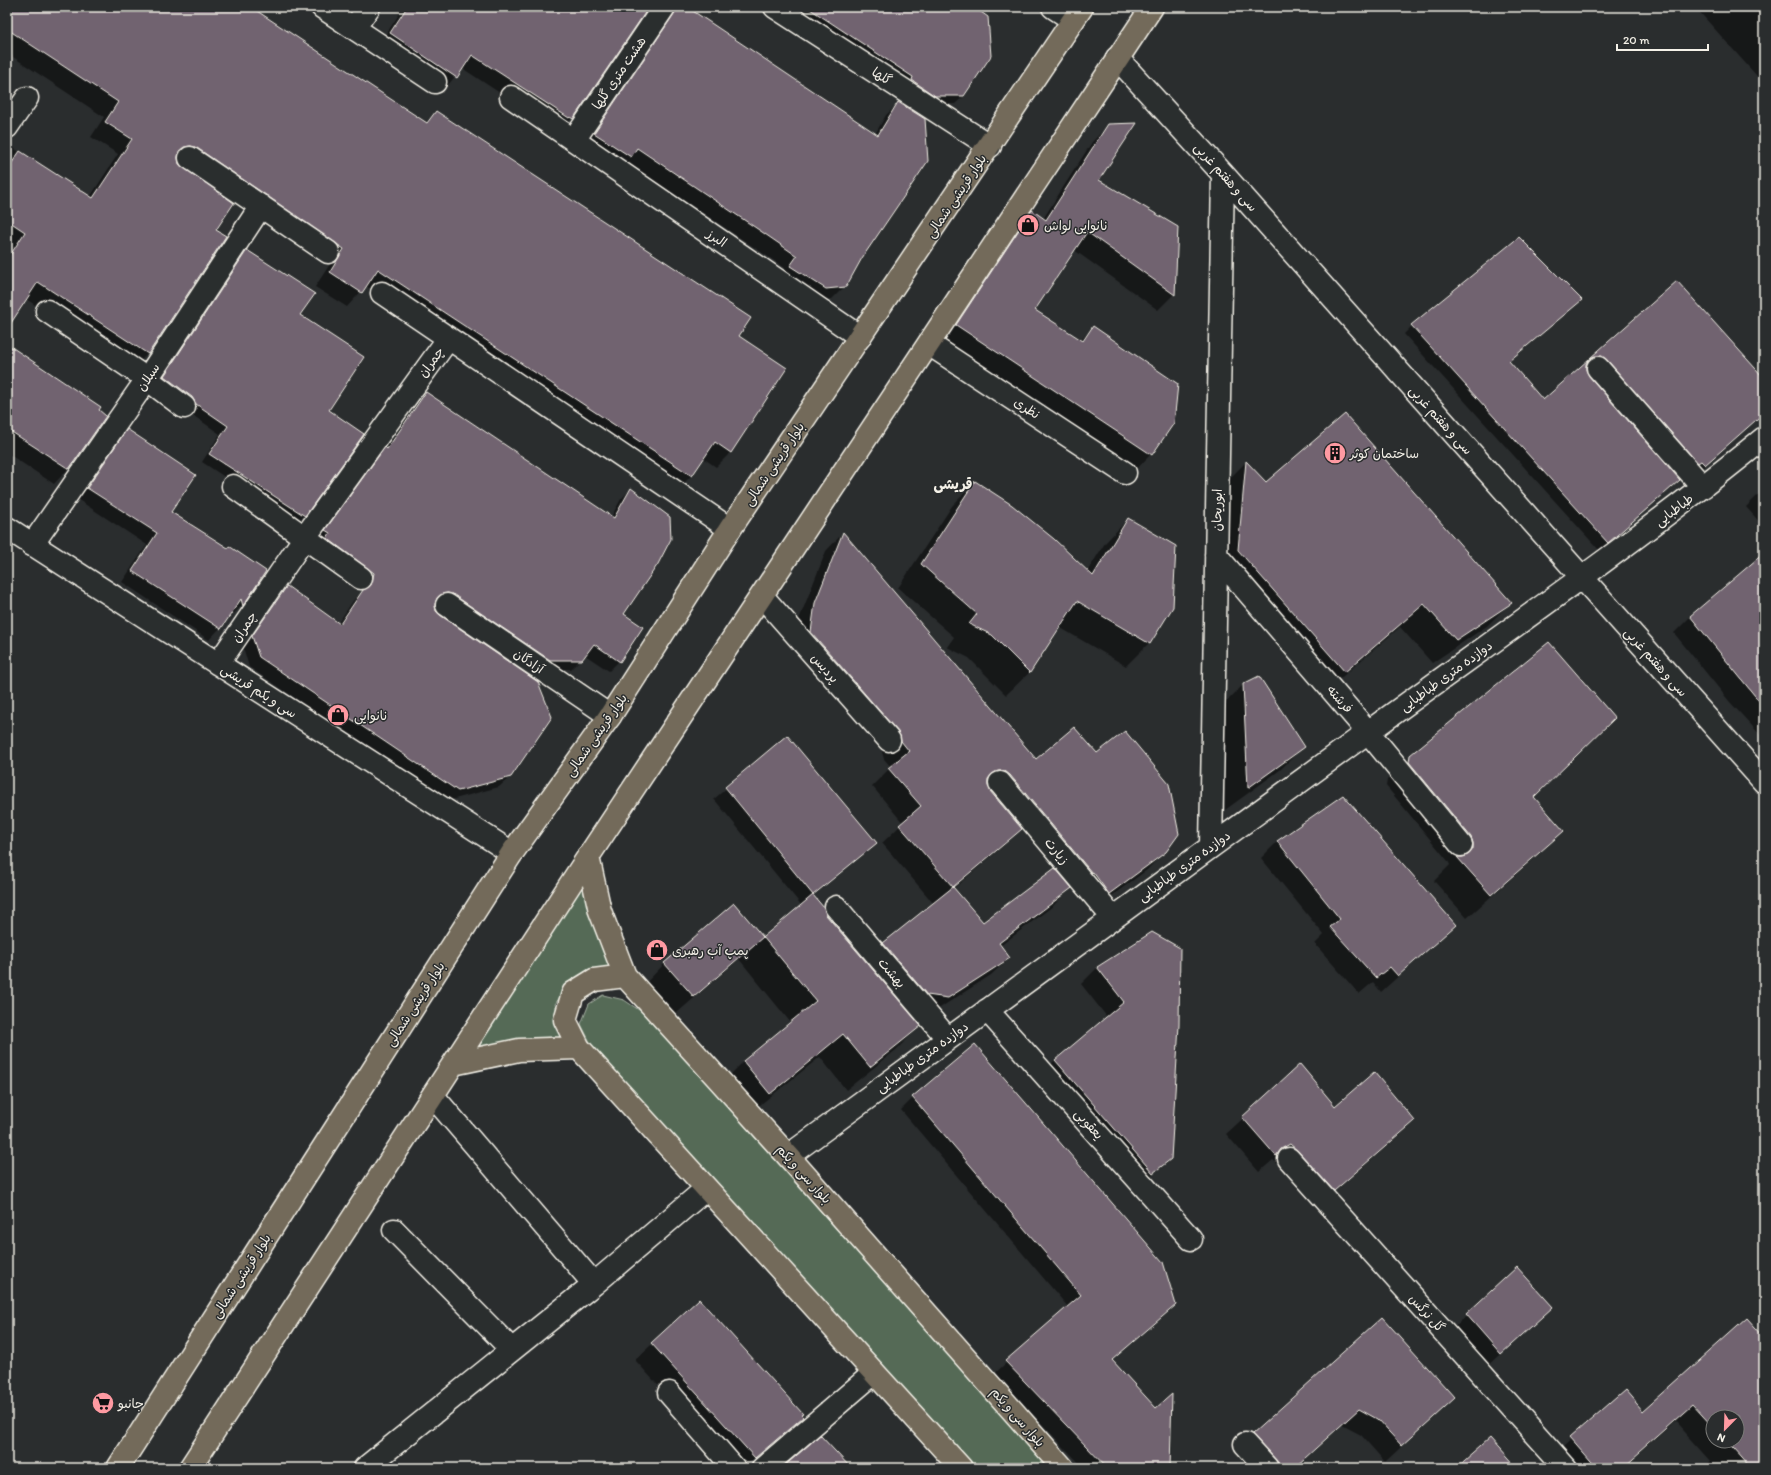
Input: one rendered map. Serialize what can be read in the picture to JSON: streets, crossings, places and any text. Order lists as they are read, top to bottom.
{
  "streets": {
    "main road": ["بلوار قریشی شمالی", "بلوار سی و یکم"],
    "street": [
      "هشت متری گلها",
      "گلها",
      "سی و هفتم غربی",
      "البرز",
      "چمران",
      "سبلان",
      "نظری",
      "ابوریحان",
      "طباطبایی",
      "آزادگان",
      "پردیس",
      "دوازده متری طباطبایی",
      "سی و یکم قریشی",
      "فرشته",
      "زیارت",
      "بهشت",
      "یعقوبی",
      "گل نرگس"
    ]
  },
  "crossings": [
    ["هشت متری گلها", "البرز"],
    ["گلها", "بلوار قریشی شمالی"],
    ["سی و هفتم غربی", "ابوریحان"],
    ["سی و هفتم غربی", "طباطبایی"],
    ["سی و هفتم غربی", "دوازده متری طباطبایی"],
    ["بلوار قریشی شمالی", "البرز"],
    ["بلوار قریشی شمالی", "چمران"],
    ["بلوار قریشی شمالی", "آزادگان"],
    ["بلوار قریشی شمالی", "سی و یکم قریشی"],
    ["چمران", "سی و یکم قریشی"],
    ["سبلان", "سی و یکم قریشی"],
    ["ابوریحان", "دوازده متری طباطبایی"],
    ["ابوریحان", "فرشته"],
    ["طباطبایی", "دوازده متری طباطبایی"],
    ["دوازده متری طباطبایی", "فرشته"],
    ["دوازده متری طباطبایی", "زیارت"],
    ["دوازده متری طباطبایی", "بهشت"],
    ["دوازده متری طباطبایی", "یعقوبی"],
    ["دوازده متری طباطبایی", "بلوار سی و یکم"]
  ],
  "districts": ["قریشی"],
  "places": {
    "shop": ["نانوایی لواش", "نانوایی", "پمپ آب رهبری"],
    "building": ["ساختمان کوثر"],
    "supermarket": ["جانبو"]
  },
  "scale_bar": "20 m",
  "north": "bottom left"
}
